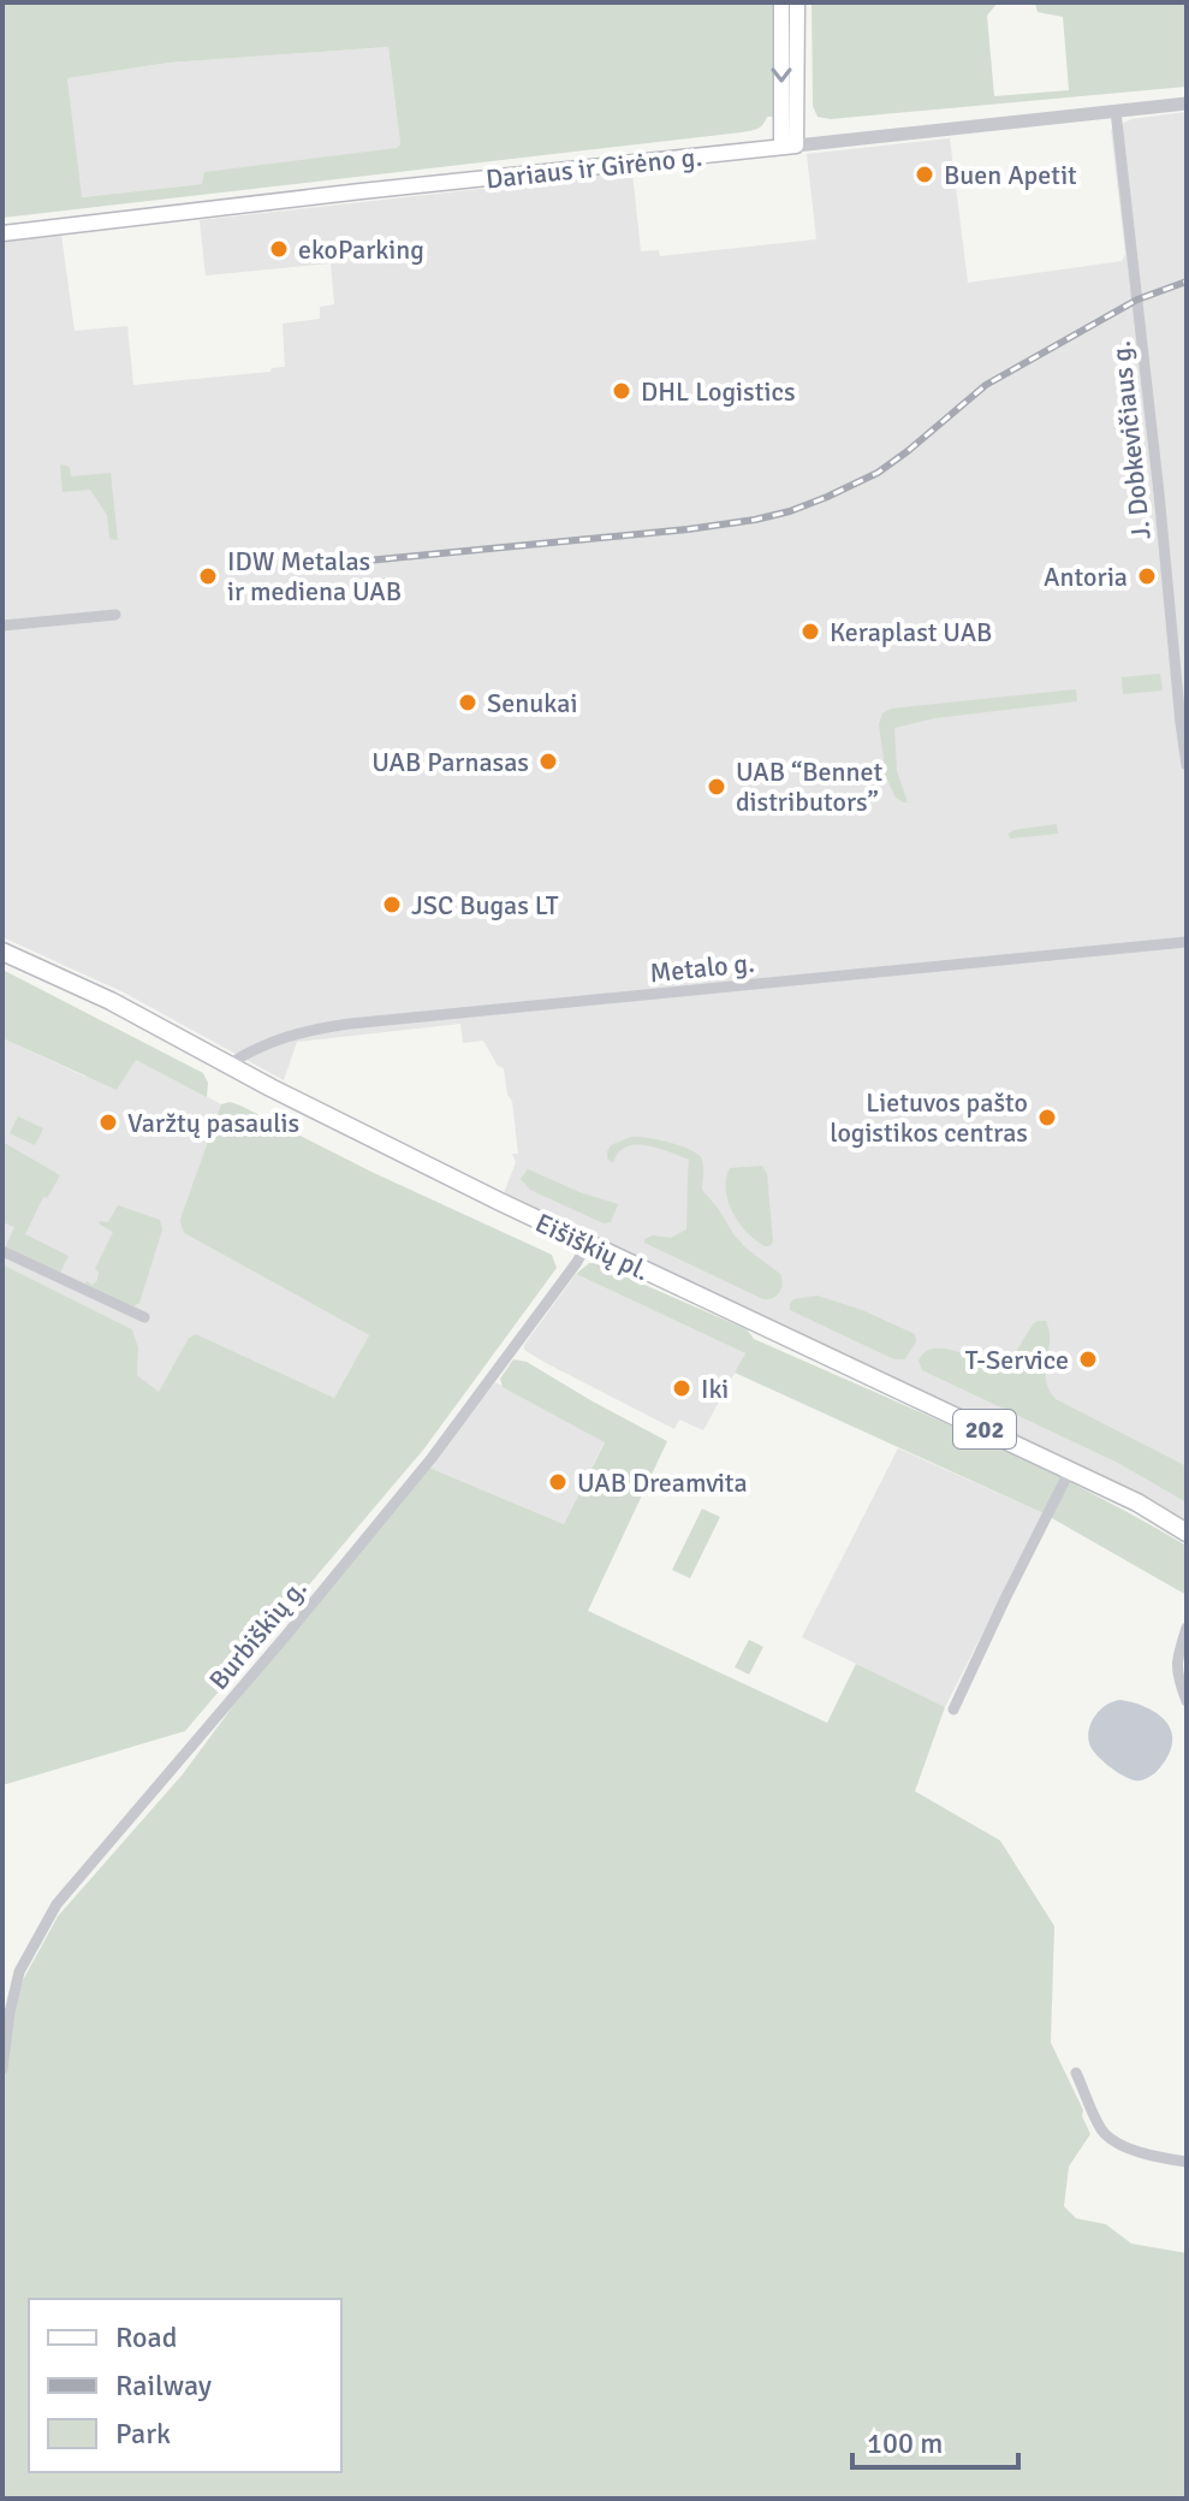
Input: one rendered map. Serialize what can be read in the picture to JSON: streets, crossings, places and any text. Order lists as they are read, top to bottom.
{
  "streets": {
    "main road": ["Dariaus ir Girėno g.", "Eišiškių pl.", "202"],
    "street": ["J. Dobkevičiaus g.", "Metalo g.", "Burbiškių g."]
  },
  "crossings": [
    ["Dariaus ir Girėno g.", "J. Dobkevičiaus g."],
    ["Metalo g.", "Eišiškių pl."],
    ["Eišiškių pl.", "Burbiškių g."]
  ],
  "places": [
    "Buen Apetit",
    "ekoParking",
    "DHL Logistics",
    "IDW Metalas ir mediena UAB",
    "Antoria",
    "Keraplast UAB",
    "Senukai",
    "UAB Parnasas",
    "UAB “Bennet distributors”",
    "JSC Bugas LT",
    "Lietuvos pašto logistikos centras",
    "Varžtų pasaulis",
    "T-Service",
    "Iki",
    "UAB Dreamvita"
  ],
  "legend": ["Road", "Railway", "Park"],
  "scale_bar": "100 m"
}
